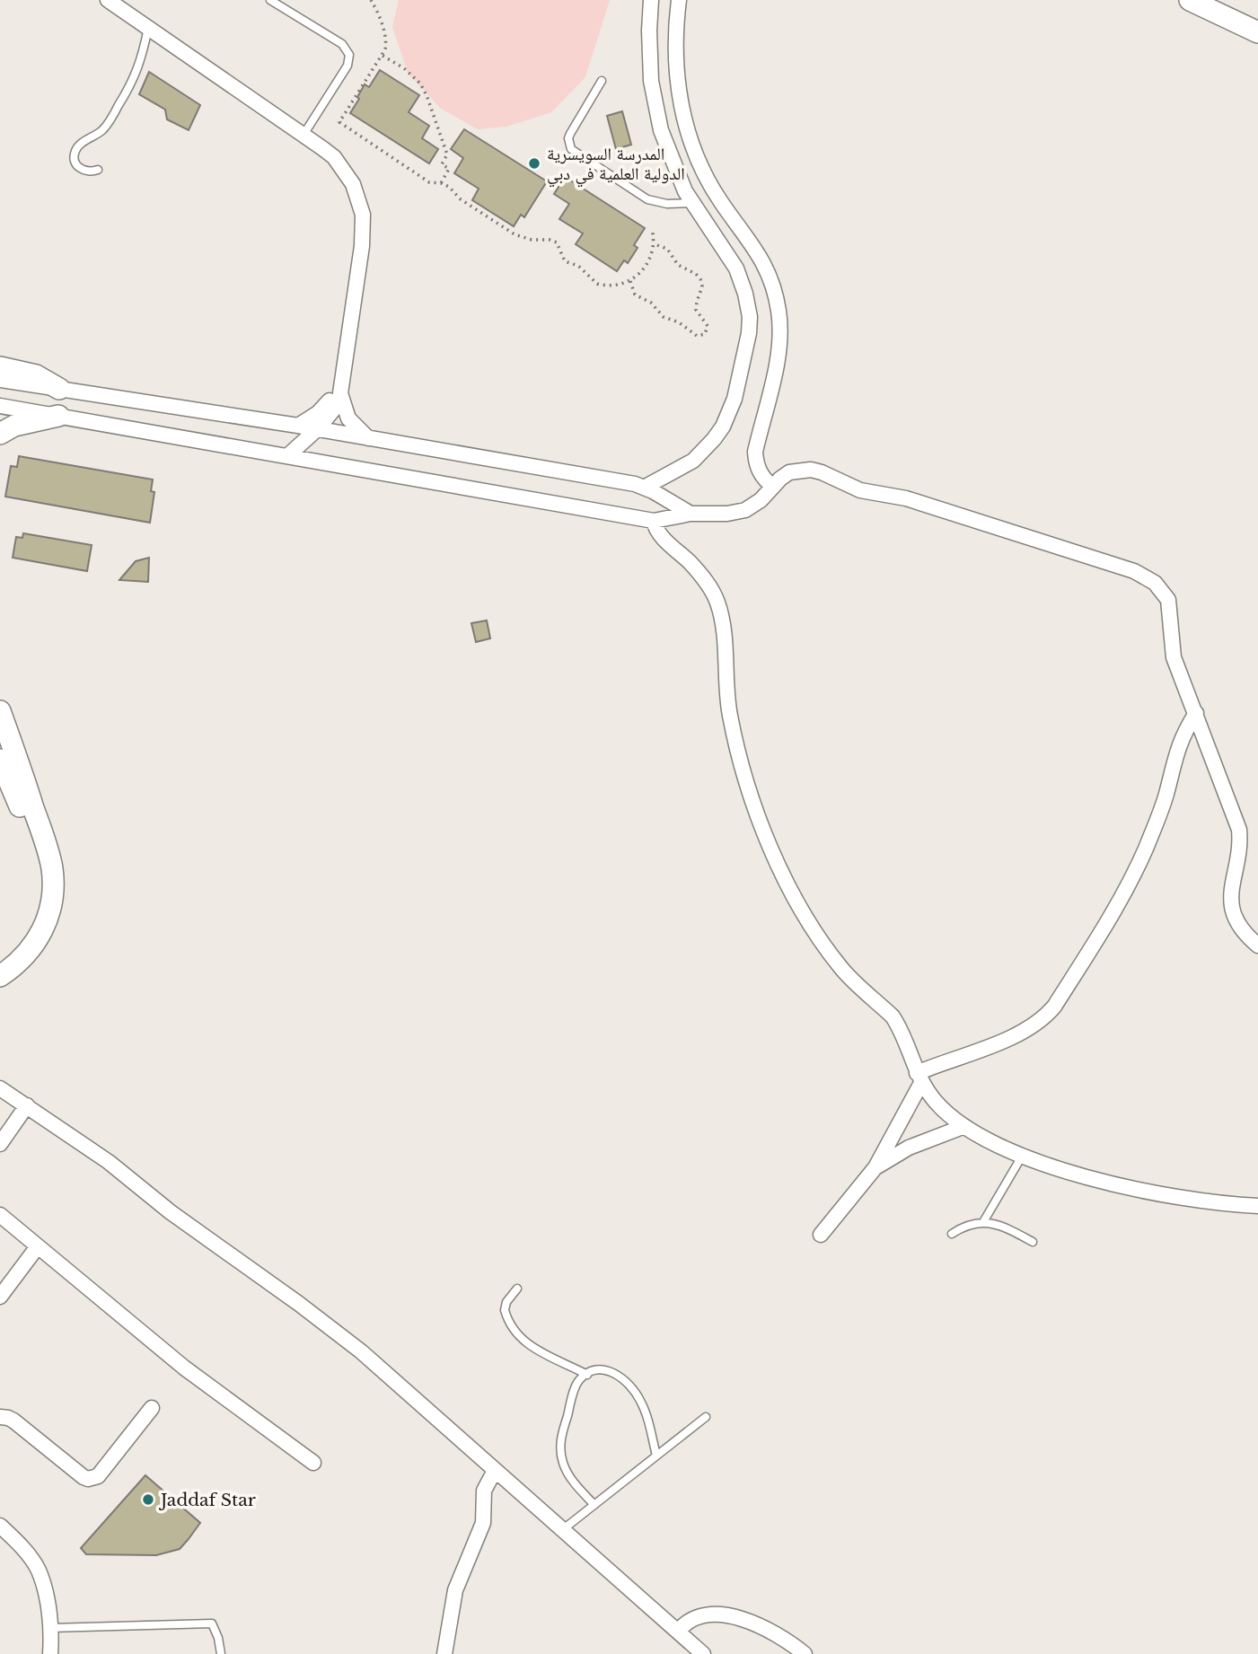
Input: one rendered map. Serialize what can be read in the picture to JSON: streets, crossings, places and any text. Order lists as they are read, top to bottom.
{
  "places": ["المدرسة السويسرية الدولية العلمية في دبي", "Jaddaf Star"]
}
